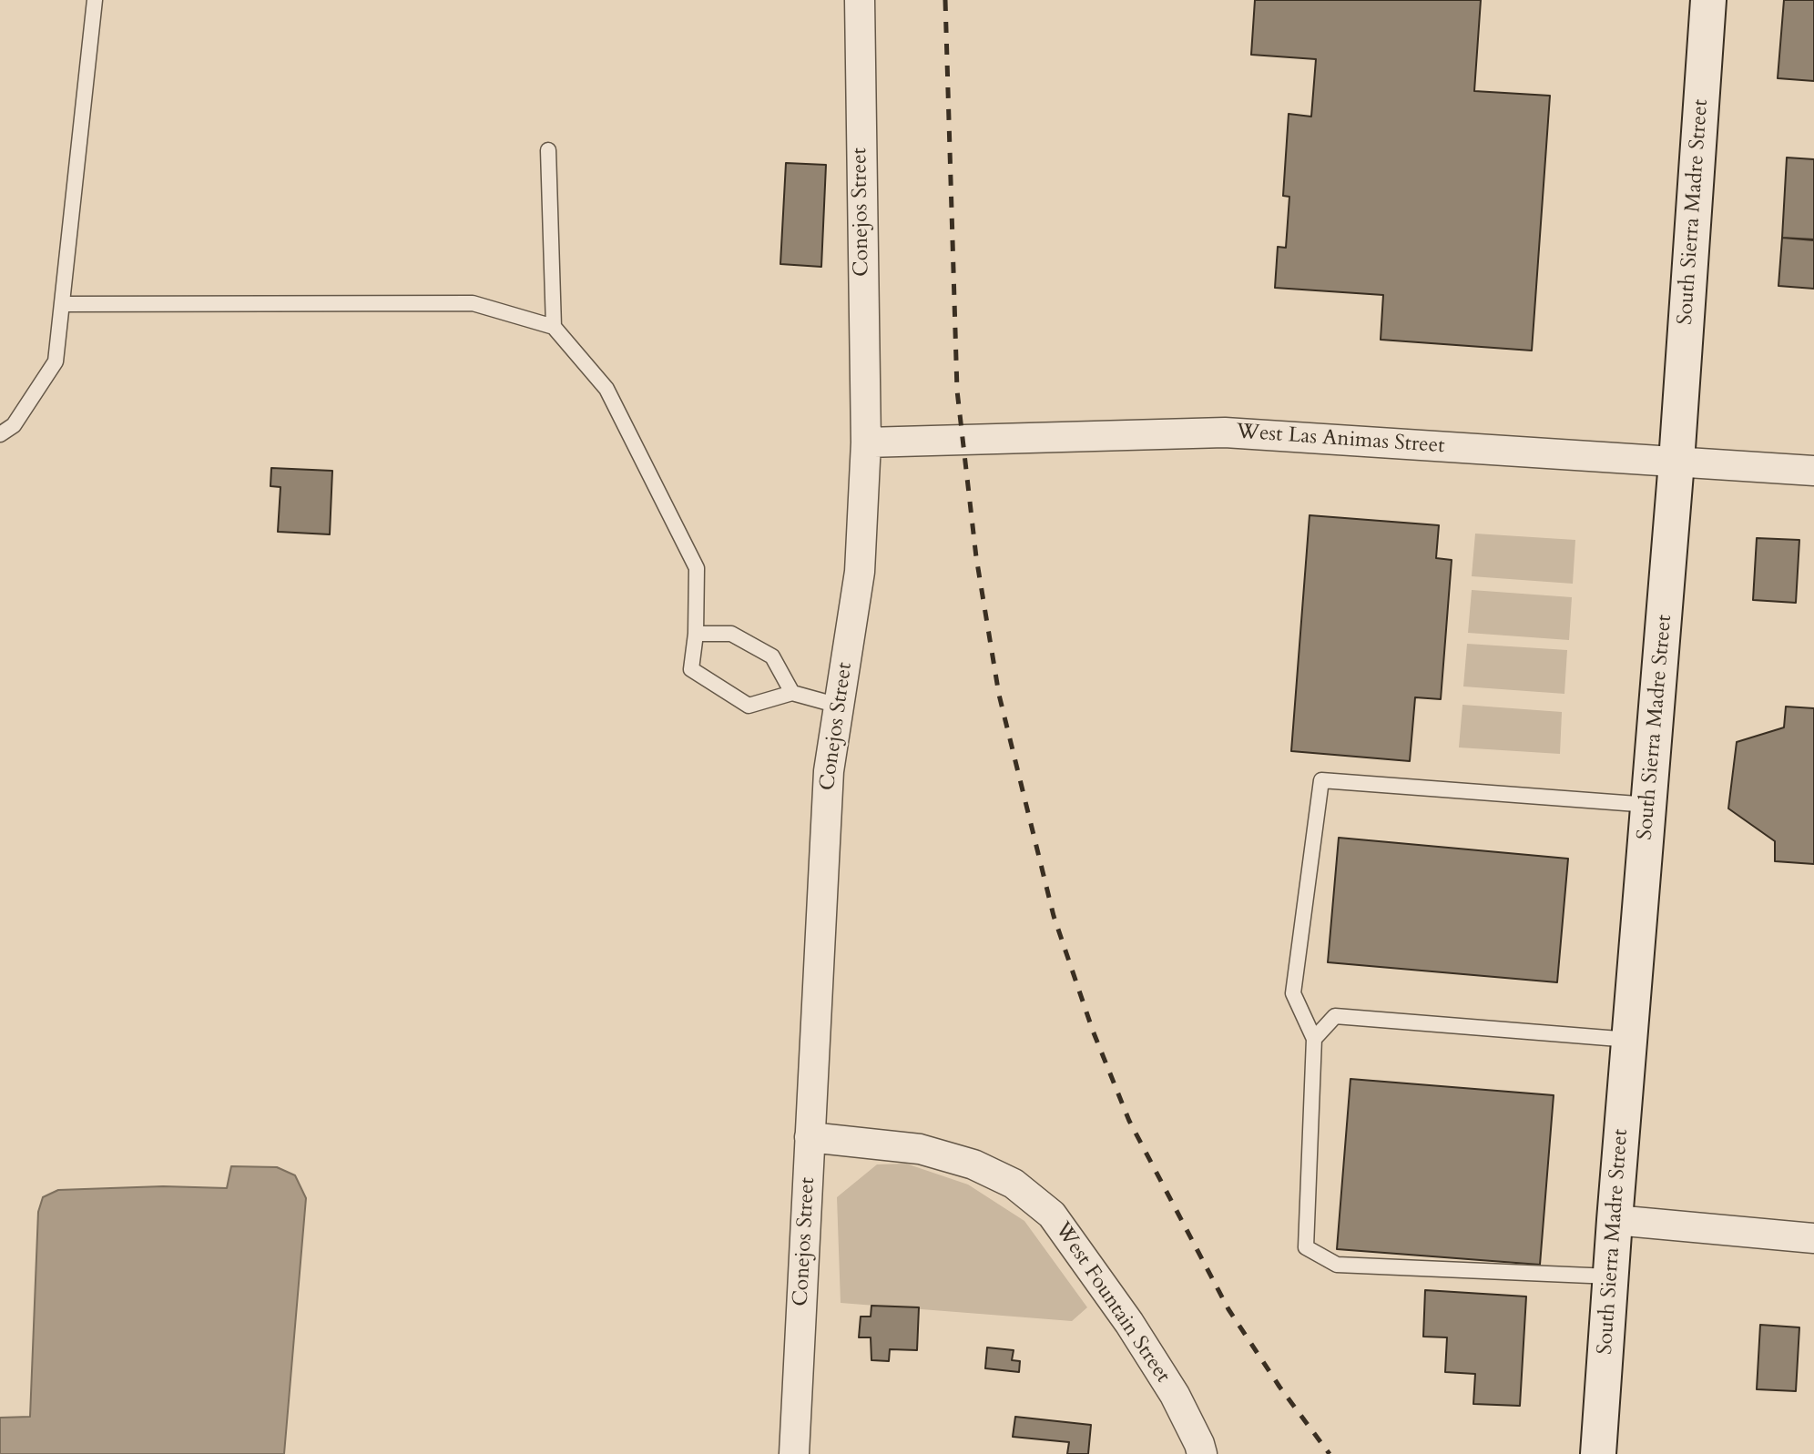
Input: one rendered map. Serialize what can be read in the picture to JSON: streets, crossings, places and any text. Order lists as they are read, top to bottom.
{
  "streets": {
    "street": [
      "Conejos Street",
      "South Sierra Madre Street",
      "West Las Animas Street",
      "West Fountain Street"
    ]
  },
  "crossings": [
    ["Conejos Street", "West Las Animas Street"],
    ["Conejos Street", "West Fountain Street"],
    ["South Sierra Madre Street", "West Las Animas Street"]
  ]
}
